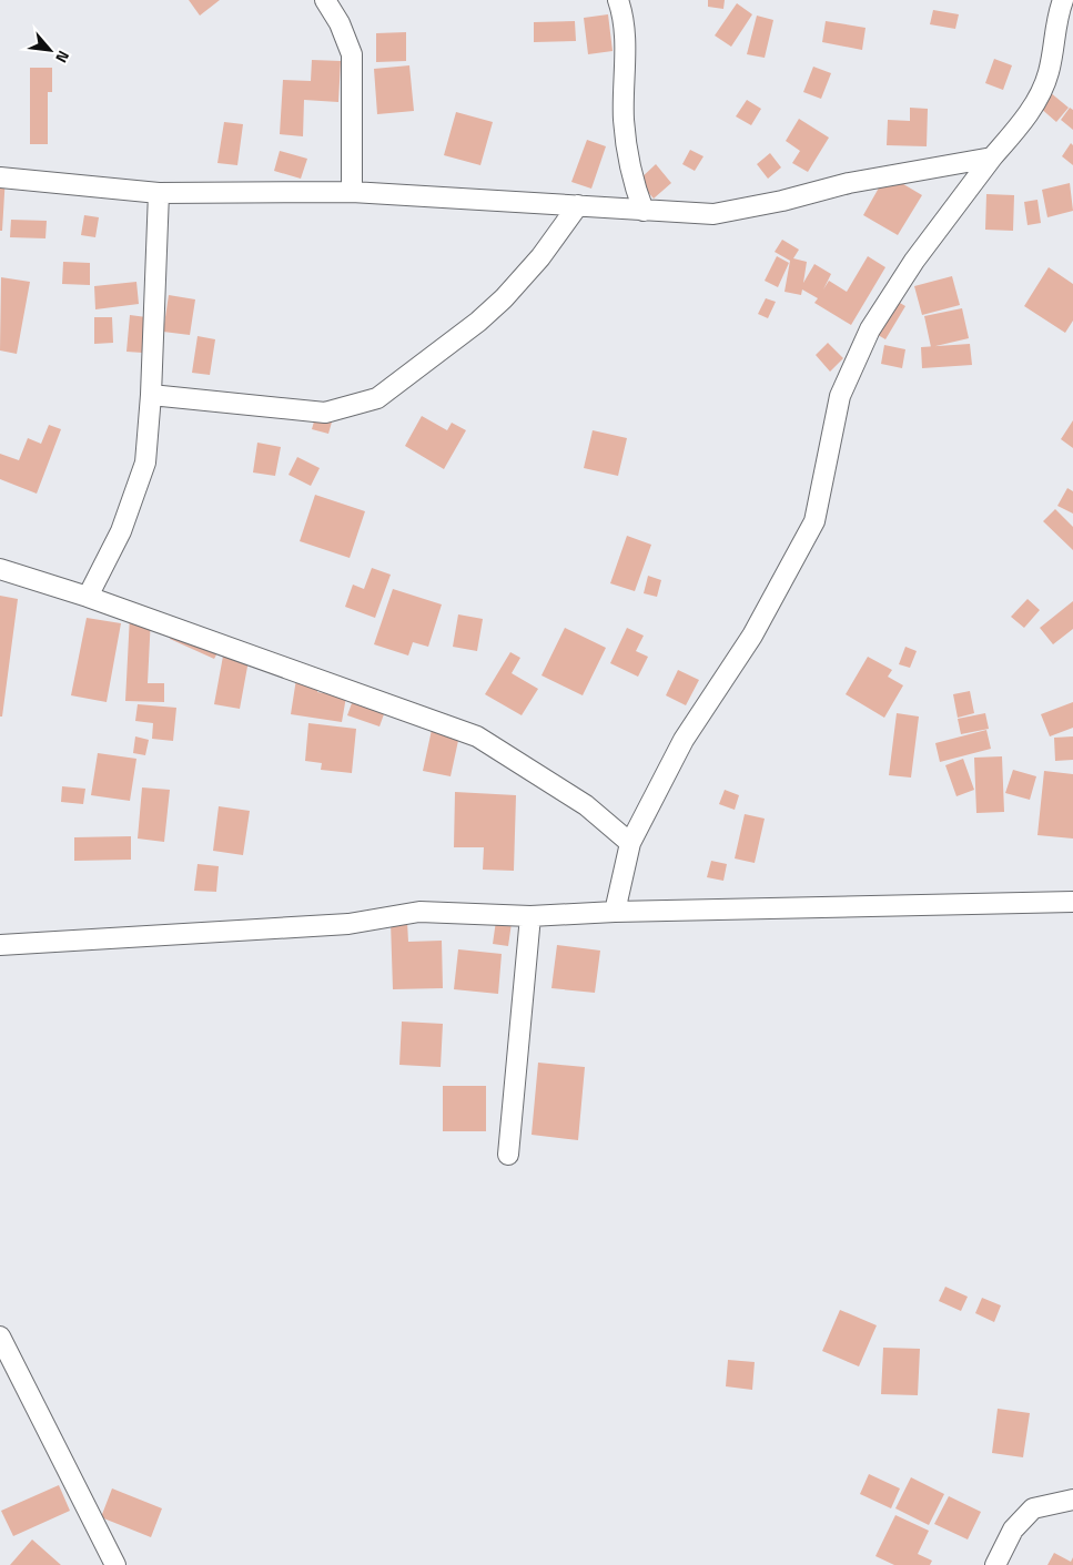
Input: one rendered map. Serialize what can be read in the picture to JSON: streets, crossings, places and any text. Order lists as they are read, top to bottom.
{
  "north": "bottom right"
}
